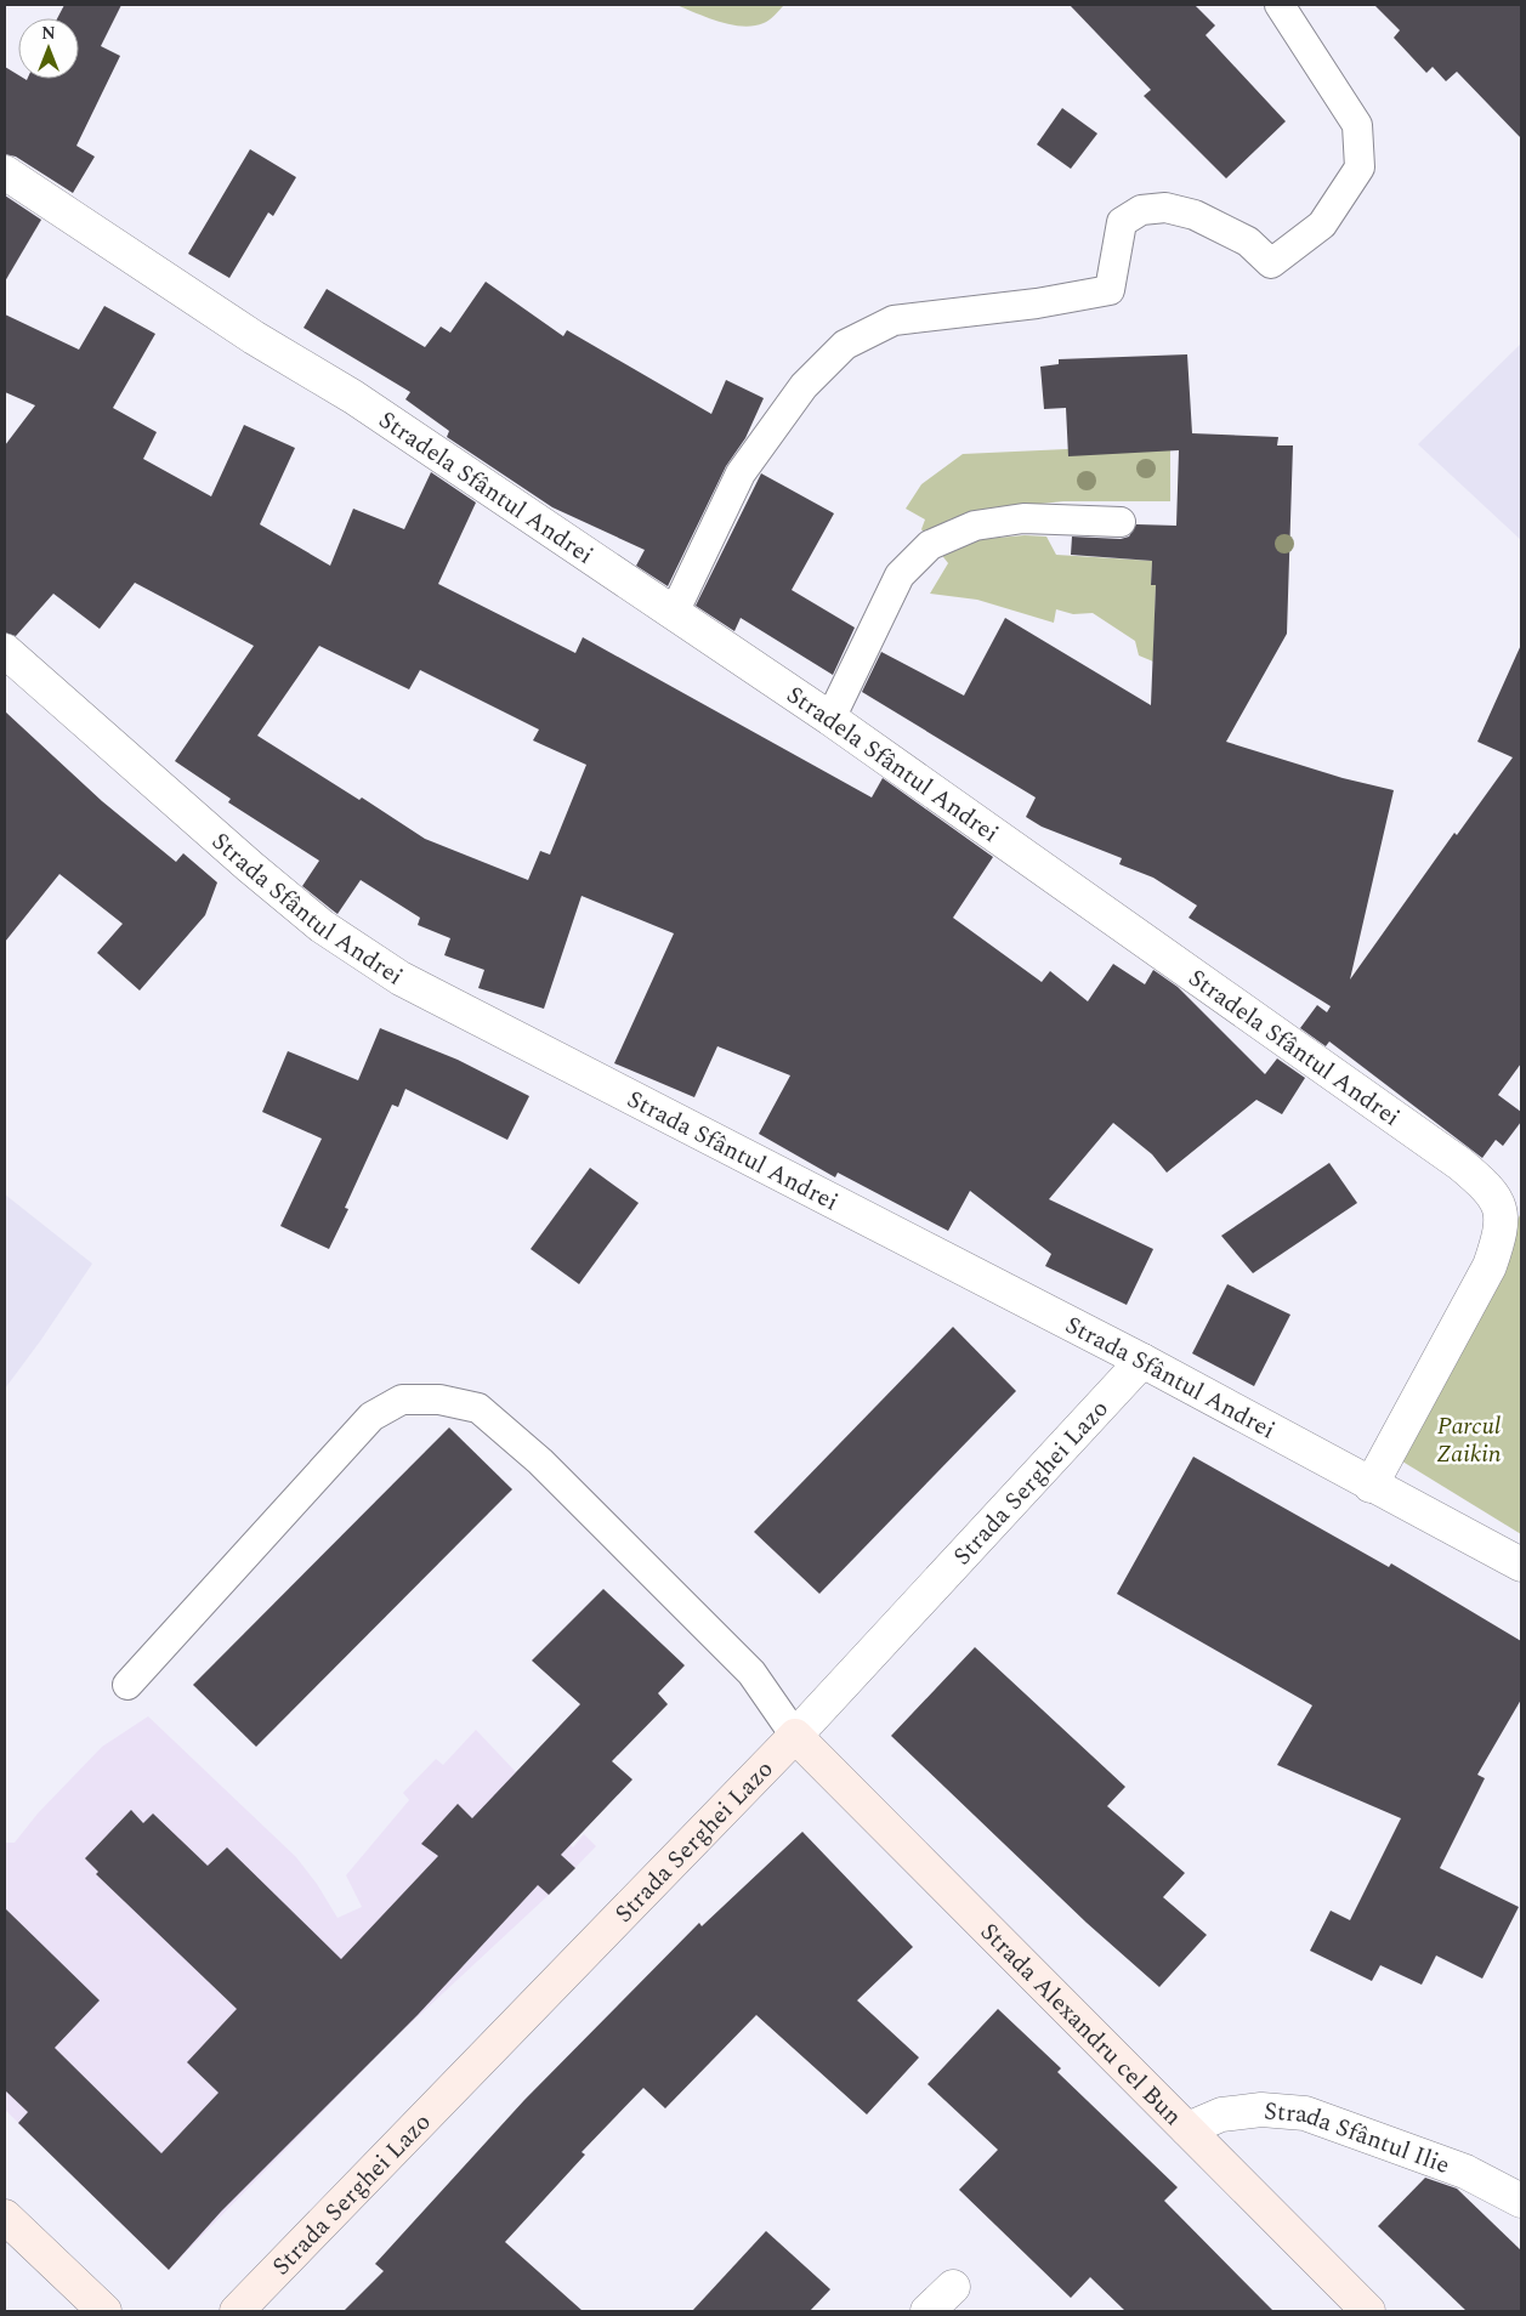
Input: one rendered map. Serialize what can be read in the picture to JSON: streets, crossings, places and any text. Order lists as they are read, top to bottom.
{
  "streets": {
    "main road": ["Strada Serghei Lazo", "Strada Alexandru cel Bun"],
    "street": ["Stradela Sfântul Andrei", "Strada Sfântul Andrei", "Strada Sfântul Ilie"]
  },
  "crossings": [
    ["Stradela Sfântul Andrei", "Strada Sfântul Andrei"],
    ["Strada Sfântul Andrei", "Strada Serghei Lazo"],
    ["Strada Serghei Lazo", "Strada Alexandru cel Bun"],
    ["Strada Alexandru cel Bun", "Strada Sfântul Ilie"]
  ],
  "parks": ["Parcul Zaikin"],
  "north": "top"
}
